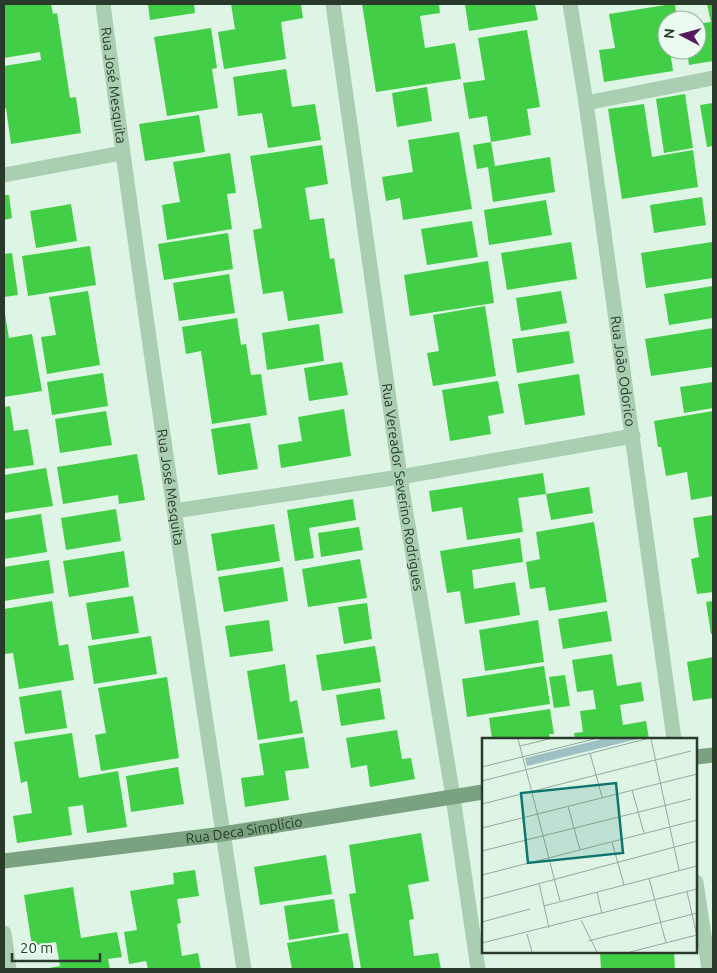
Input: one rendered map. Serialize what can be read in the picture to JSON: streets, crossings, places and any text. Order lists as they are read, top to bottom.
{
  "streets": {
    "street": [
      "Rua José Mesquita",
      "Rua João Odorico",
      "Rua Vereador Severino Rodrigues",
      "Rua Deca Simplício"
    ]
  },
  "crossings": [
    ["Rua José Mesquita", "Rua Deca Simplício"],
    ["Rua Vereador Severino Rodrigues", "Rua Deca Simplício"]
  ],
  "scale_bar": "20 m",
  "north": "left"
}
